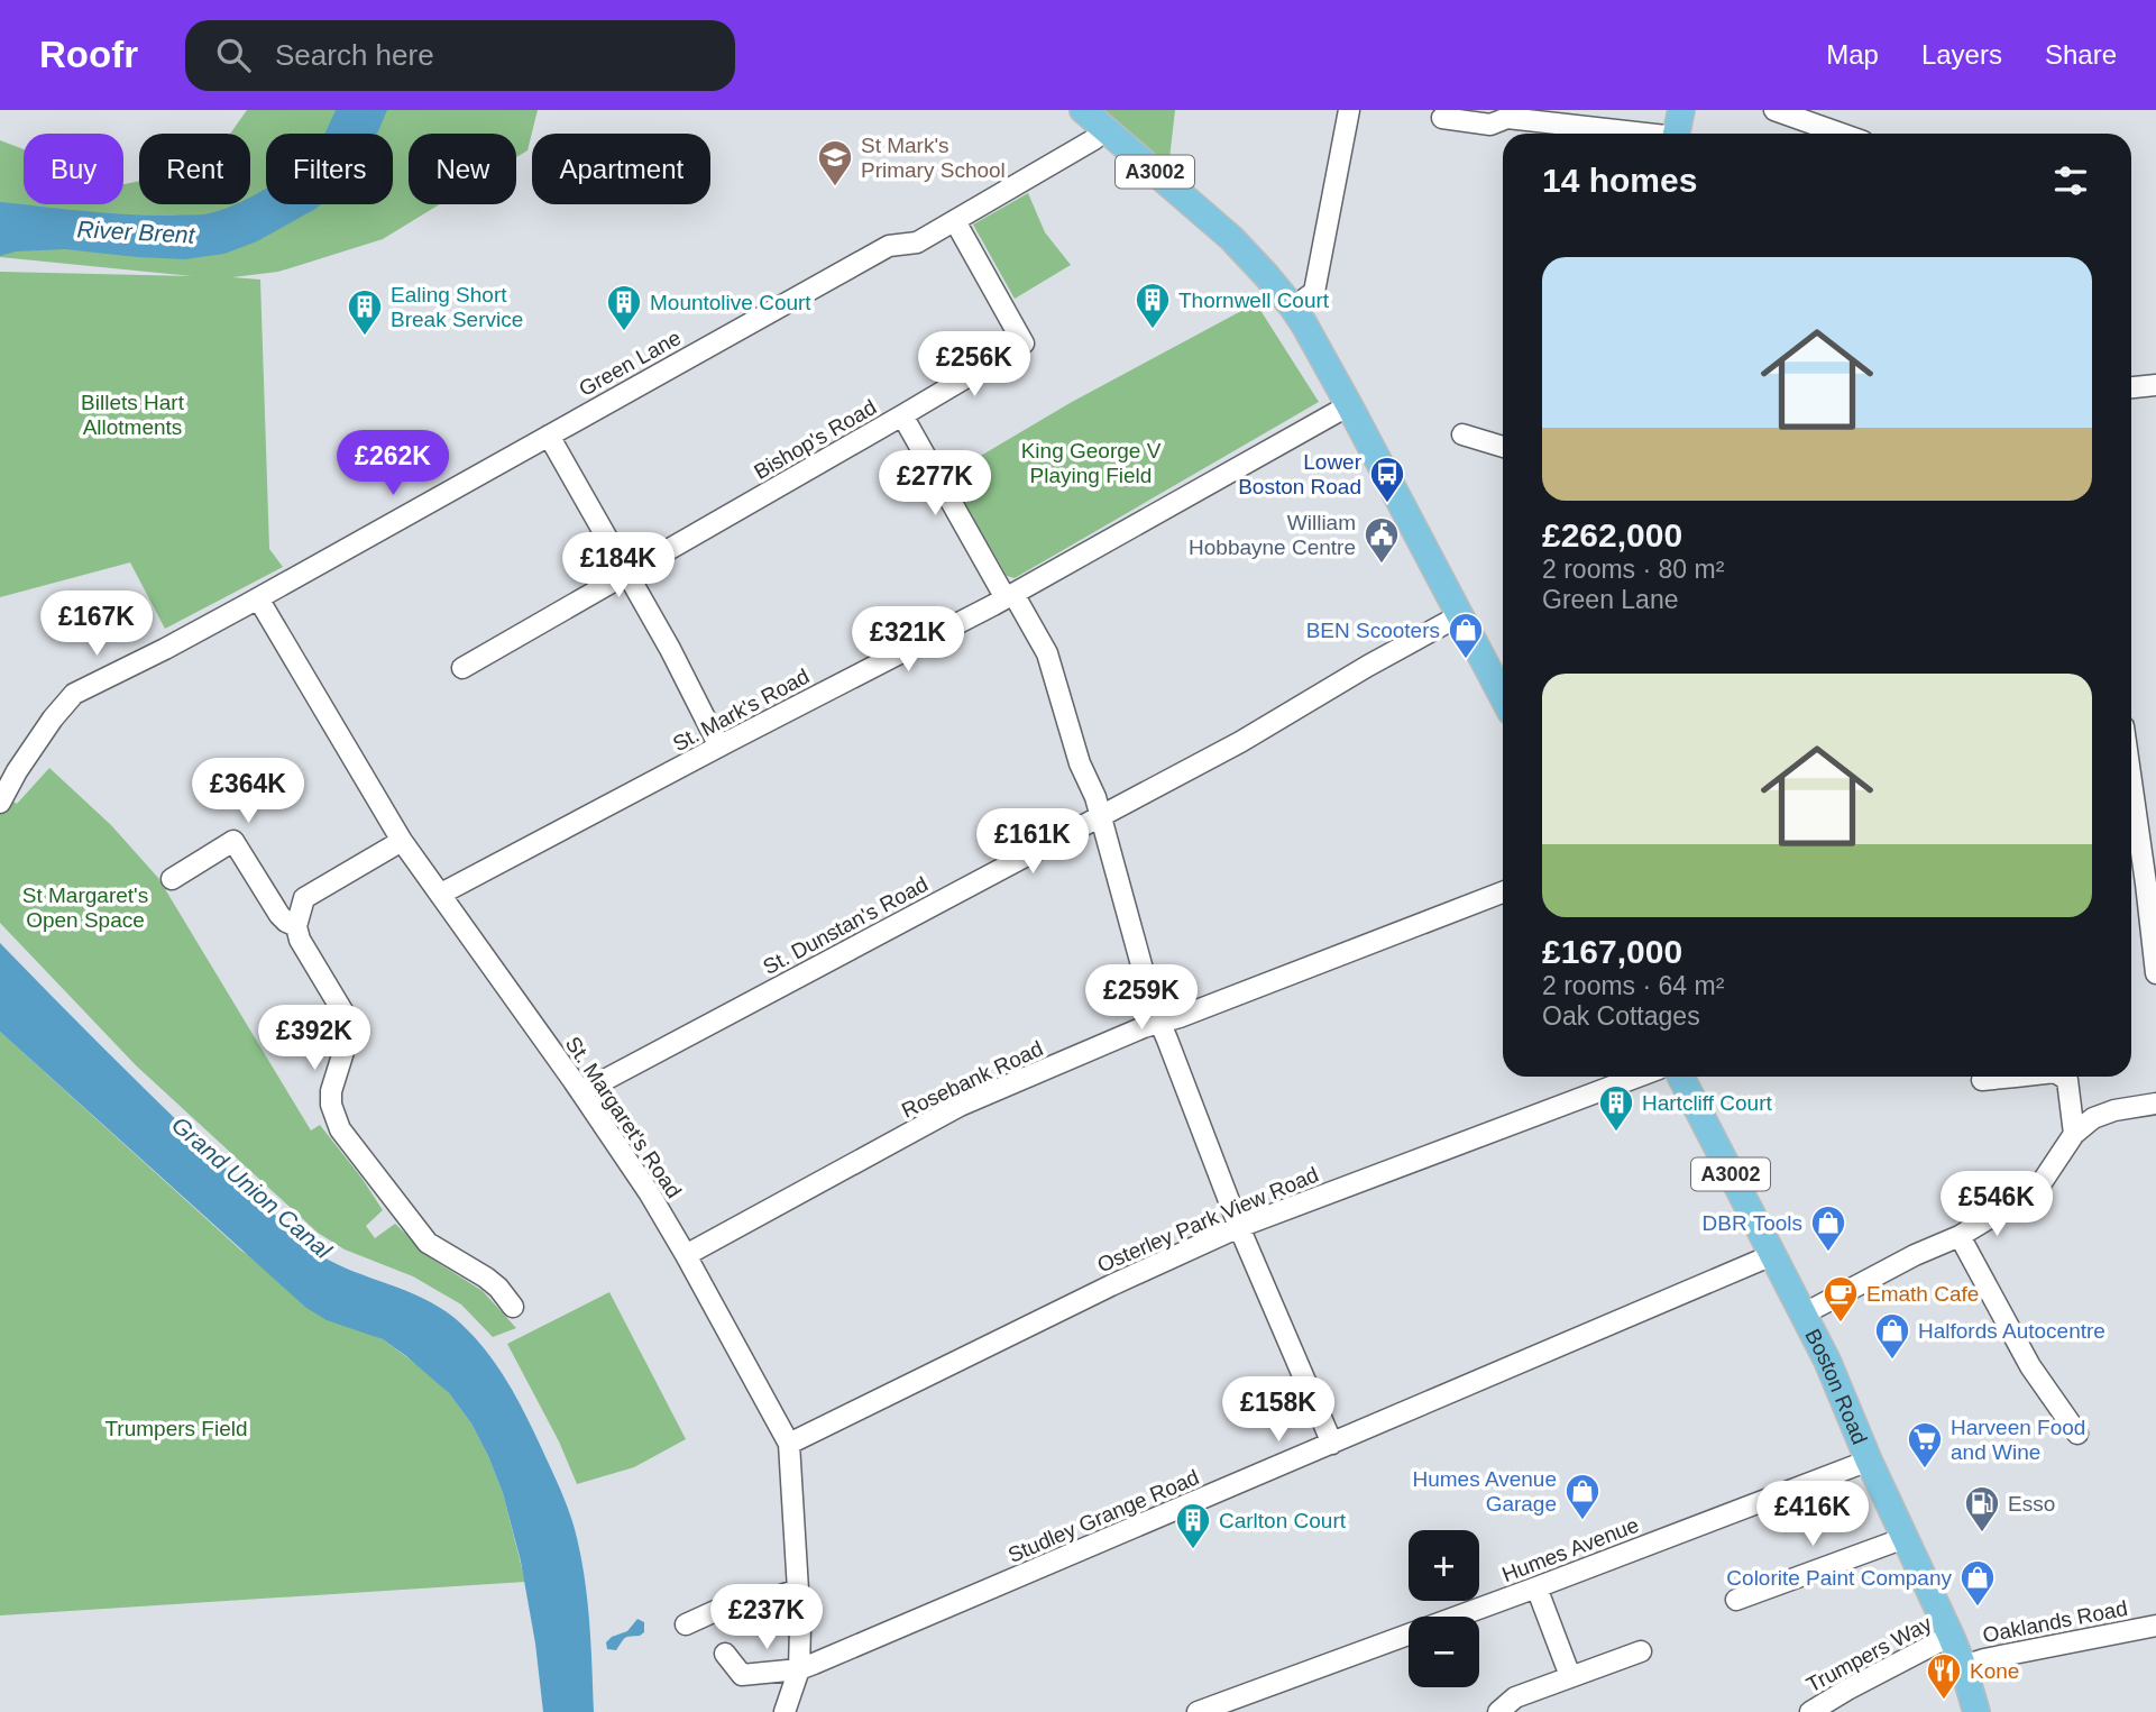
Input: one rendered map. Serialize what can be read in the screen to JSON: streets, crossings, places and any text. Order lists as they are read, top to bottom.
{
  "streets": {
    "main road": ["A3002", "Boston Road"],
    "street": [
      "Green Lane",
      "Bishop's Road",
      "St. Mark's Road",
      "St. Dunstan's Road",
      "Rosebank Road",
      "St. Margaret's Road",
      "Osterley Park View Road",
      "Studley Grange Road",
      "Humes Avenue",
      "Oaklands Road",
      "Trumpers Way"
    ]
  },
  "crossings": [
    ["A3002", "Green Lane"],
    ["A3002", "St. Mark's Road"],
    ["A3002", "St. Dunstan's Road"],
    ["Green Lane", "Bishop's Road"],
    ["Green Lane", "St. Margaret's Road"],
    ["St. Mark's Road", "St. Margaret's Road"],
    ["St. Dunstan's Road", "St. Margaret's Road"],
    ["Rosebank Road", "St. Margaret's Road"],
    ["St. Margaret's Road", "Osterley Park View Road"],
    ["St. Margaret's Road", "Studley Grange Road"],
    ["Boston Road", "Studley Grange Road"],
    ["Boston Road", "Humes Avenue"],
    ["Boston Road", "Oaklands Road"],
    ["Boston Road", "Trumpers Way"]
  ],
  "water": ["River Brent", "Grand Union Canal"],
  "parks": [
    "Billets Hart Allotments",
    "King George V Playing Field",
    "St Margaret's Open Space",
    "Trumpers Field"
  ],
  "places": {
    "school or university": ["St Mark's Primary School"],
    "building": [
      "Thornwell Court",
      "Mountolive Court",
      "Ealing Short Break Service",
      "Hartcliff Court",
      "Carlton Court"
    ],
    "bus stop": ["Lower Boston Road"],
    "public building": ["William Hobbayne Centre"],
    "shop": [
      "BEN Scooters",
      "DBR Tools",
      "Halfords Autocentre",
      "Humes Avenue Garage",
      "Colorite Paint Company"
    ],
    "cafe": ["Emath Cafe"],
    "supermarket": ["Harveen Food and Wine"],
    "fuel station": ["Esso"],
    "restaurant": ["Kone"]
  },
  "page": {
    "header": "Roofr",
    "search": "Search here",
    "nav": ["Map", "Layers", "Share"],
    "chip": [
      "Buy",
      "Rent",
      "Filters",
      "New",
      "Apartment"
    ],
    "heading": "14 homes",
    "list": [
      {
        "name": "£262,000",
        "note": "2 rooms · 80 m² · Green Lane"
      },
      {
        "name": "£167,000",
        "note": "2 rooms · 64 m² · Oak Cottages"
      }
    ],
    "price": [
      "£256K",
      "£262K",
      "£277K",
      "£184K",
      "£167K",
      "£321K",
      "£364K",
      "£161K",
      "£259K",
      "£392K",
      "£546K",
      "£158K",
      "£416K",
      "£237K"
    ],
    "map_buttons": ["+", "−"]
  }
}
